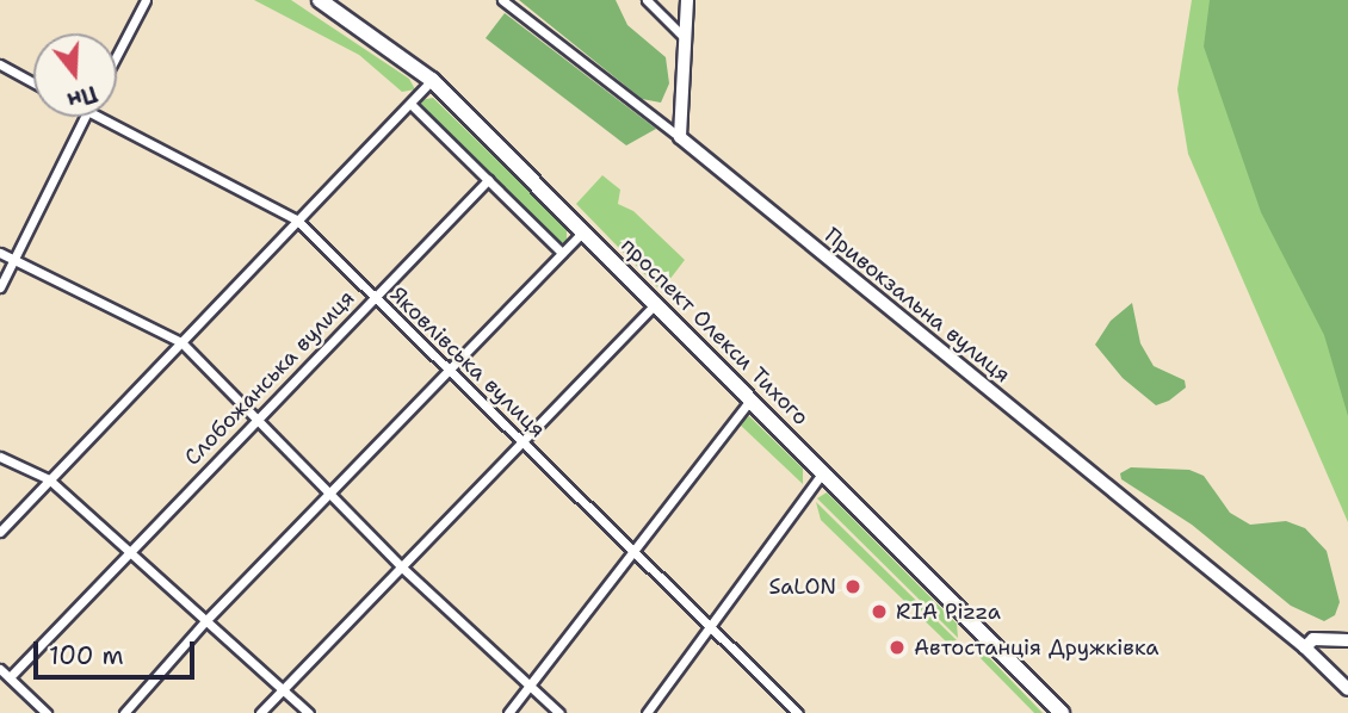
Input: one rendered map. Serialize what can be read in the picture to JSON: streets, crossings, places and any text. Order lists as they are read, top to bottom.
{
  "streets": {
    "main road": ["проспект Олекси Тихого"],
    "street": ["Привокзальна вулиця", "Яковлівська вулиця", "Слобожанська вулиця"]
  },
  "crossings": [
    ["Яковлівська вулиця", "Слобожанська вулиця"]
  ],
  "places": ["SaLON", "RIA Pizza", "Автостанція Дружківка"],
  "scale_bar": "100 m",
  "north": "bottom"
}
